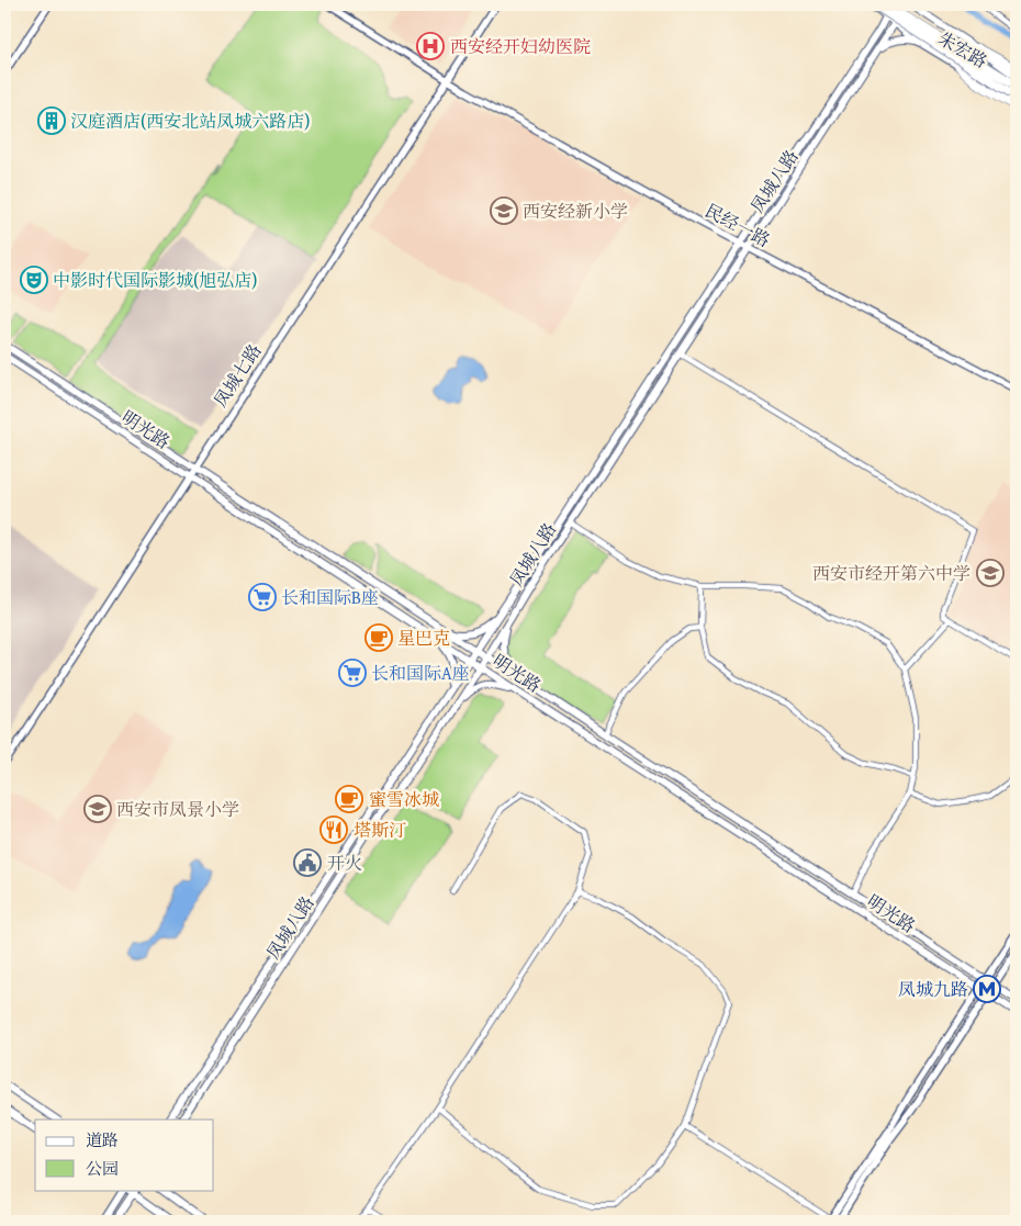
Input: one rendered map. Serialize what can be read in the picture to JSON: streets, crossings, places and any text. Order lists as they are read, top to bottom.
{
  "streets": {
    "main road": ["朱宏路", "凤城八路", "明光路"],
    "street": ["民经一路", "凤城七路"]
  },
  "crossings": [
    ["朱宏路", "凤城八路"],
    ["凤城八路", "民经一路"],
    ["凤城八路", "明光路"],
    ["民经一路", "凤城七路"],
    ["凤城七路", "明光路"]
  ],
  "places": {
    "hospital": ["西安经开妇幼医院"],
    "building": ["汉庭酒店(西安北站凤城六路店)"],
    "school or university": ["西安经新小学", "西安市经开第六中学", "西安市凤景小学"],
    "theatre": ["中影时代国际影城(旭弘店)"],
    "supermarket": ["长和国际B座", "长和国际A座"],
    "cafe": ["星巴克", "蜜雪冰城"],
    "restaurant": ["塔斯汀"],
    "public building": ["开火"],
    "metro station": ["凤城九路"]
  },
  "legend": ["道路", "公园"]
}
